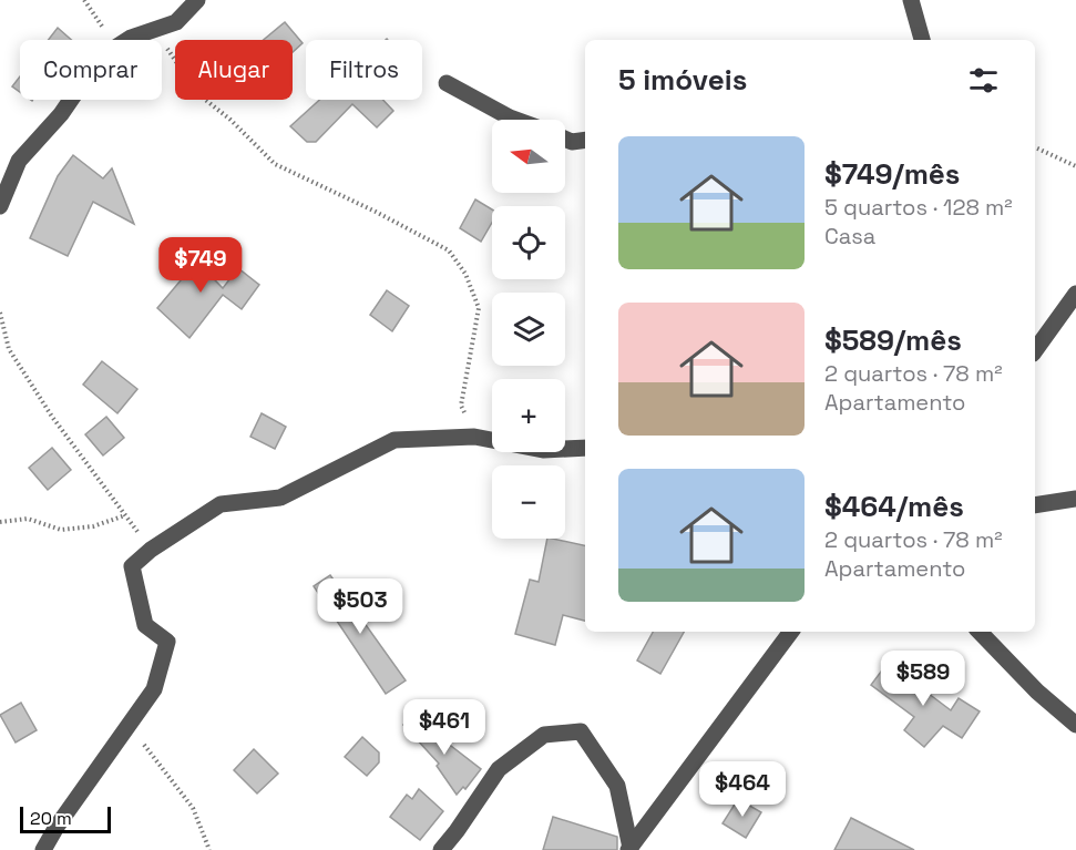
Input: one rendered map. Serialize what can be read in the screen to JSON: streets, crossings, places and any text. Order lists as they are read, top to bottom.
{
  "scale_bar": "20 m",
  "north": "left",
  "page": {
    "chip": ["Comprar", "Alugar", "Filtros"],
    "heading": "5 imóveis",
    "map_buttons": ["+", "−"],
    "list": [
      {
        "name": "$749/mês",
        "note": "5 quartos · 128 m² · Casa"
      },
      {
        "name": "$589/mês",
        "note": "2 quartos · 78 m² · Apartamento"
      },
      {
        "name": "$464/mês",
        "note": "2 quartos · 78 m² · Apartamento"
      }
    ],
    "price": [
      "$749",
      "$503",
      "$589",
      "$461",
      "$464"
    ],
    "scale": "20 m"
  }
}
